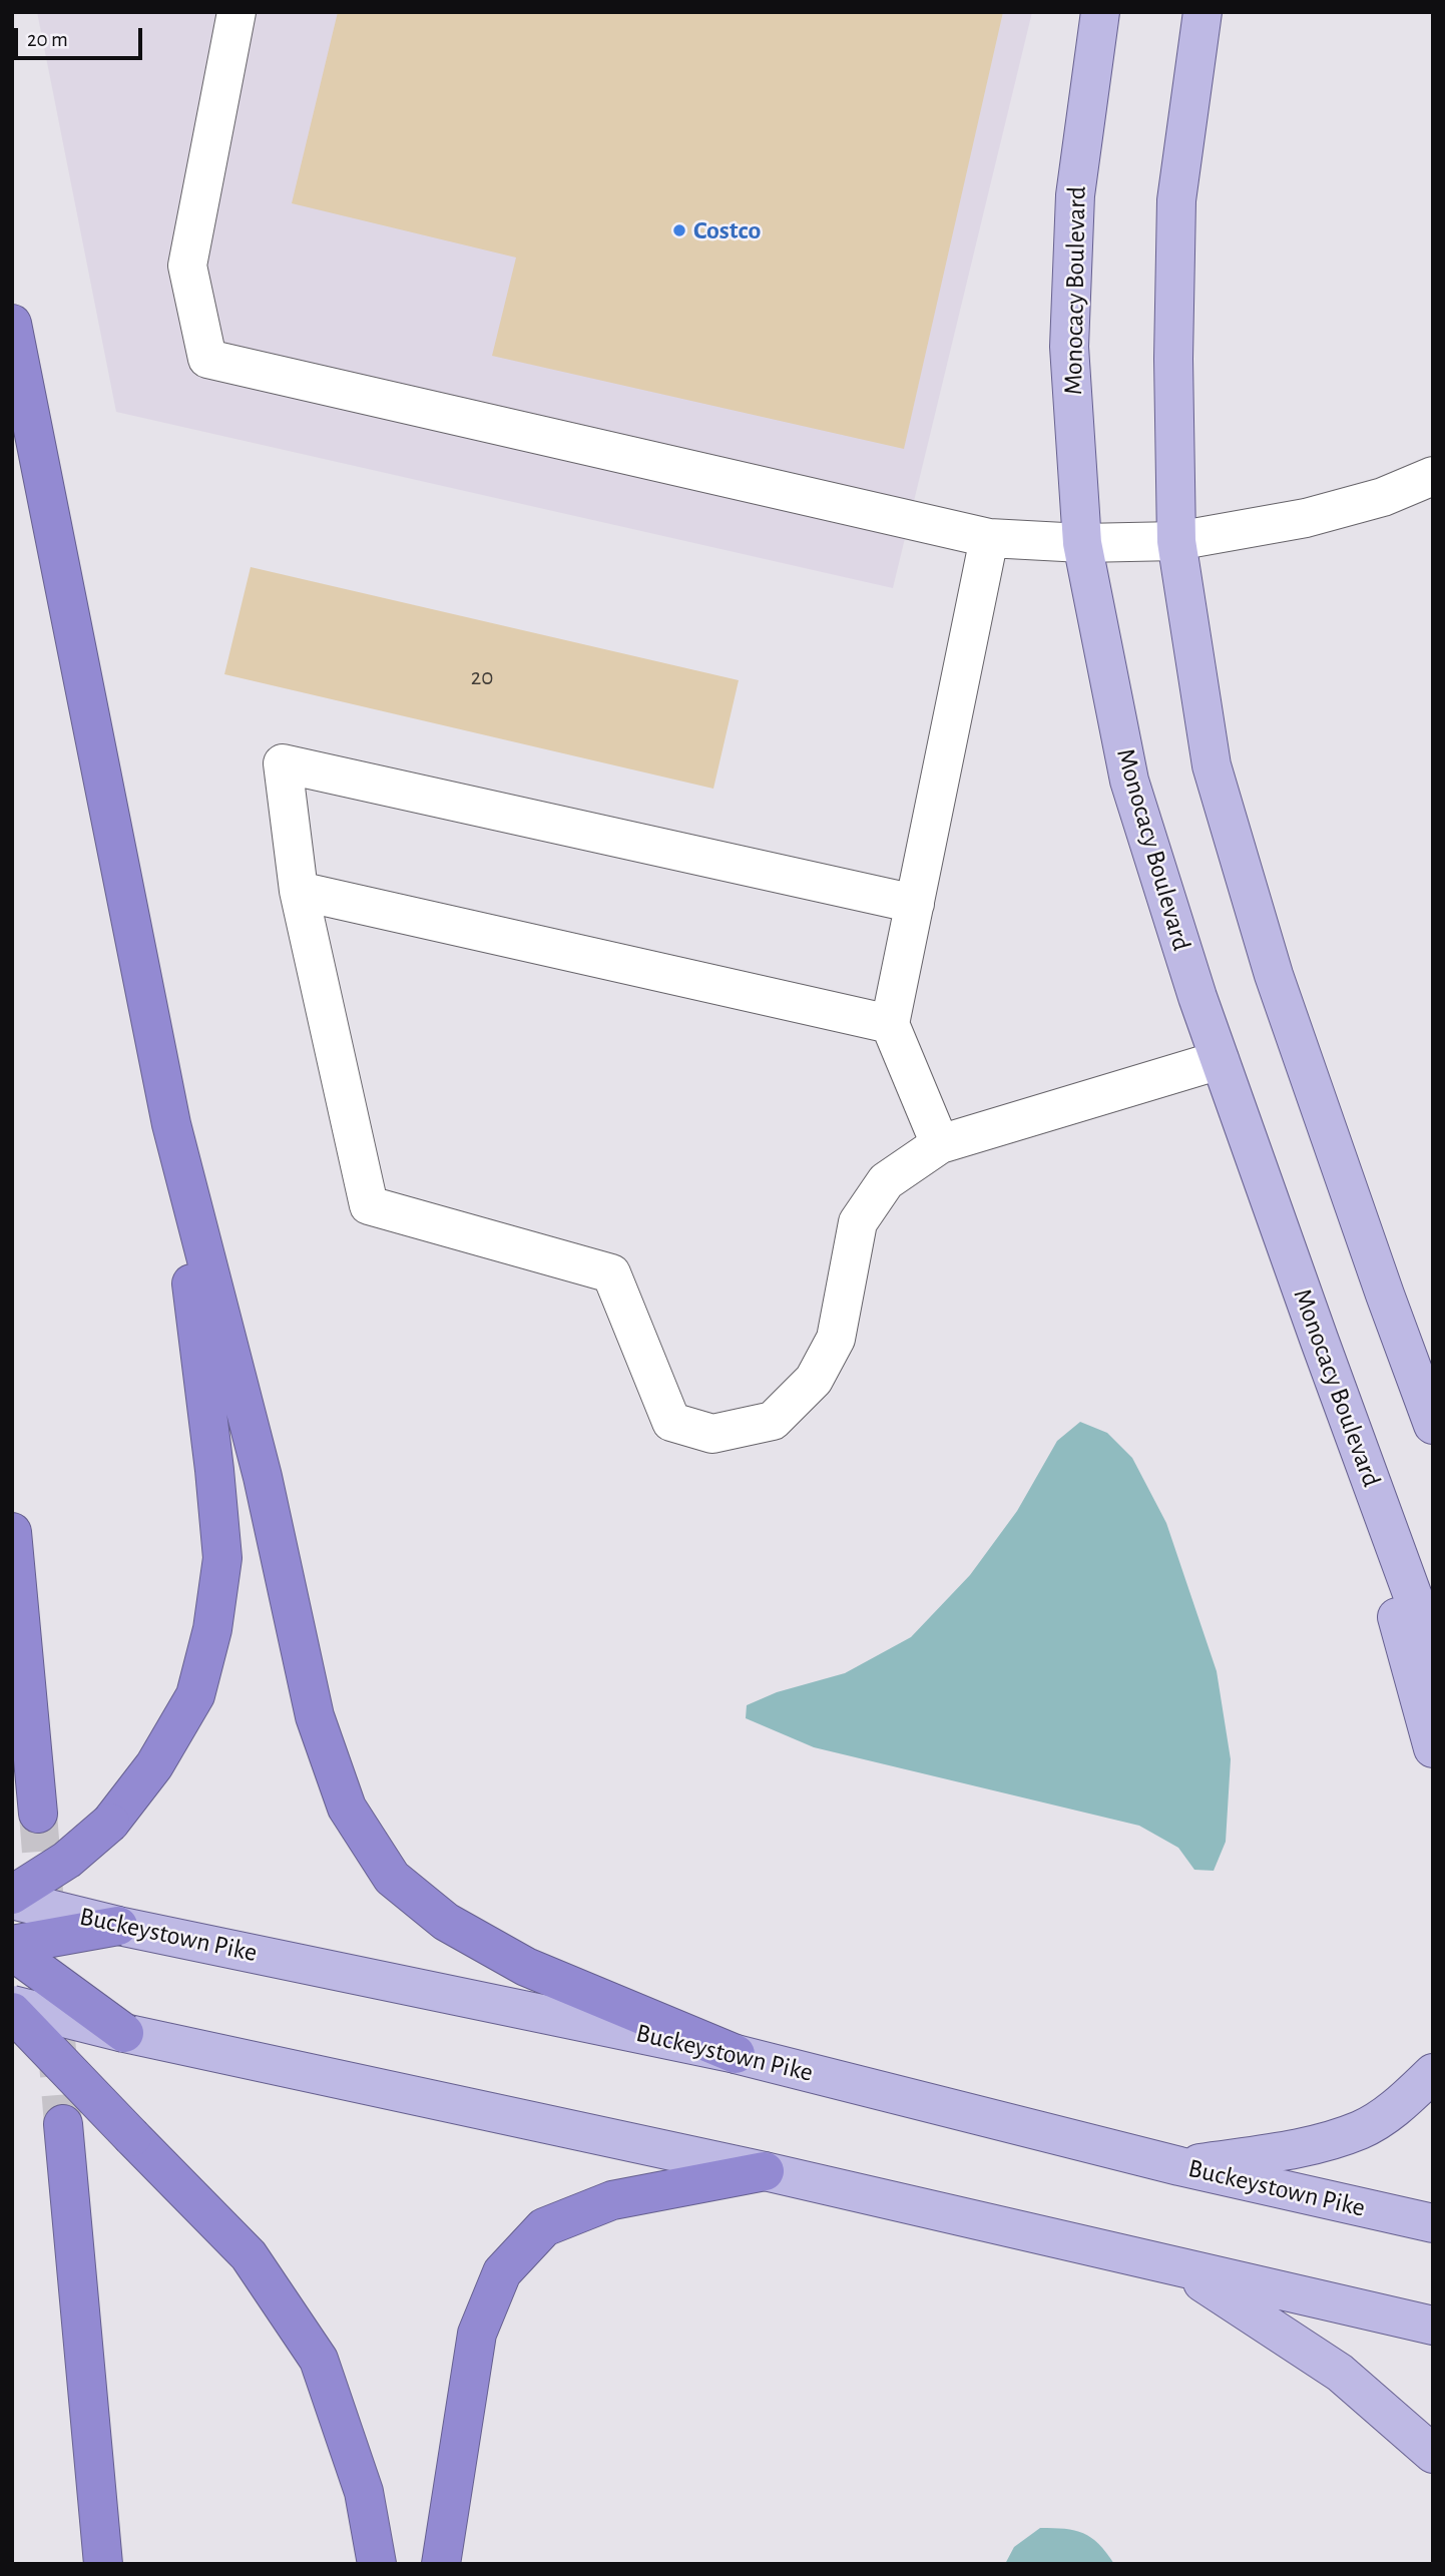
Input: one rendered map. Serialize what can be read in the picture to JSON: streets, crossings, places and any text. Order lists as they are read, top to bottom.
{
  "streets": {
    "main road": ["Monocacy Boulevard", "Buckeystown Pike"]
  },
  "places": ["Costco"],
  "house_numbers": ["20"],
  "scale_bar": "20 m"
}
